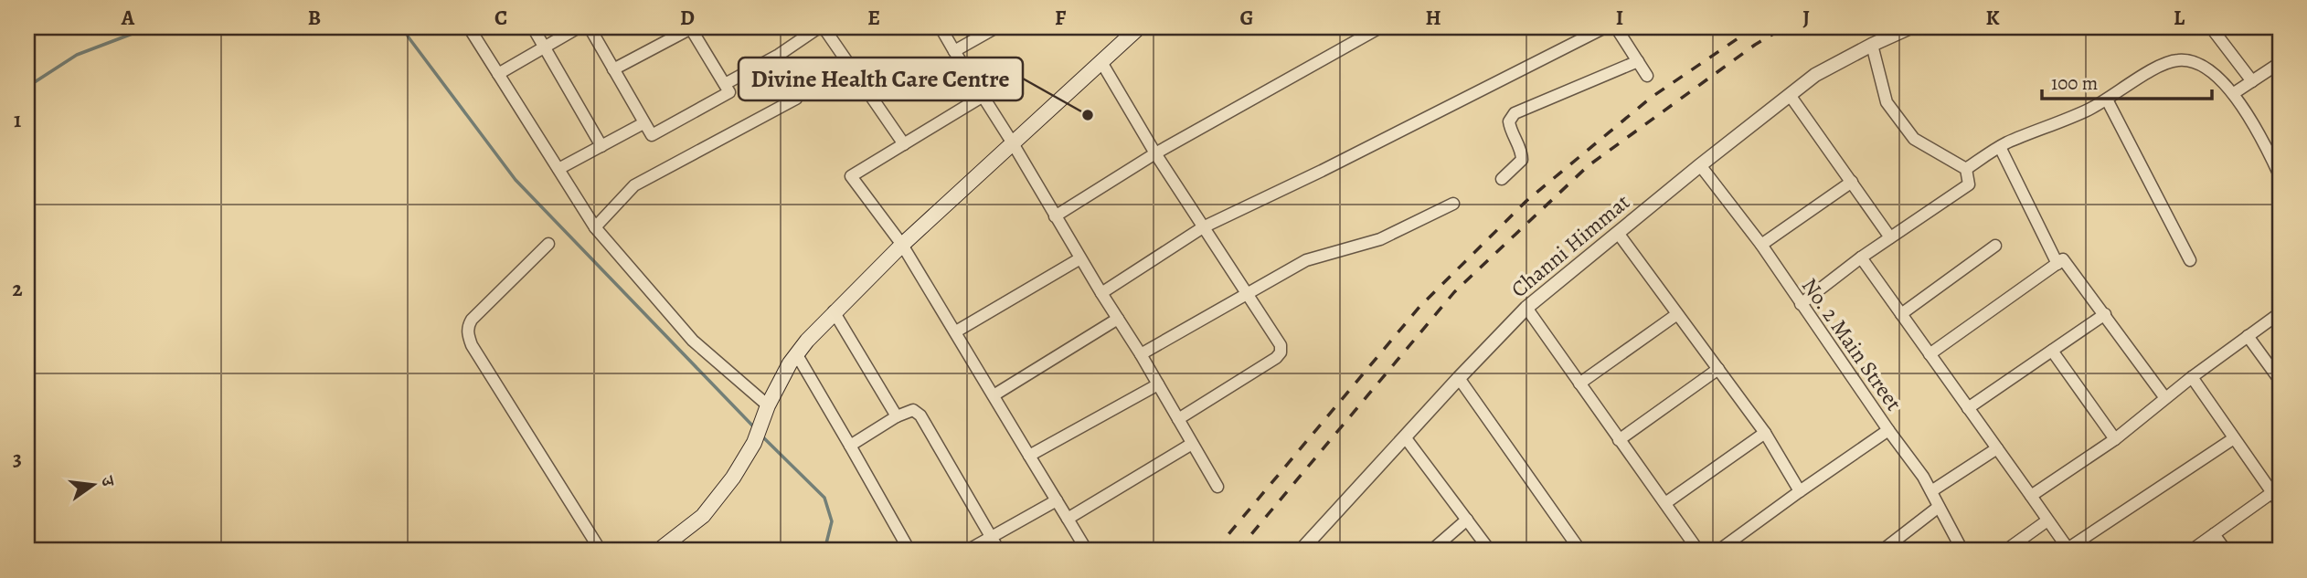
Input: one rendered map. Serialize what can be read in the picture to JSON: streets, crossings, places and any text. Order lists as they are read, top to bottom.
{
  "streets": {
    "street": ["Channi Himmat", "No. 2 Main Street"]
  },
  "crossings": [
    ["Channi Himmat", "No. 2 Main Street"]
  ],
  "places": ["Divine Health Care Centre"],
  "scale_bar": "100 m",
  "north": "right",
  "grid": {
    "columns": [
      "A",
      "B",
      "C",
      "D",
      "E",
      "F",
      "G",
      "H",
      "I",
      "J",
      "K",
      "L"
    ],
    "rows": ["1", "2", "3"]
  }
}
